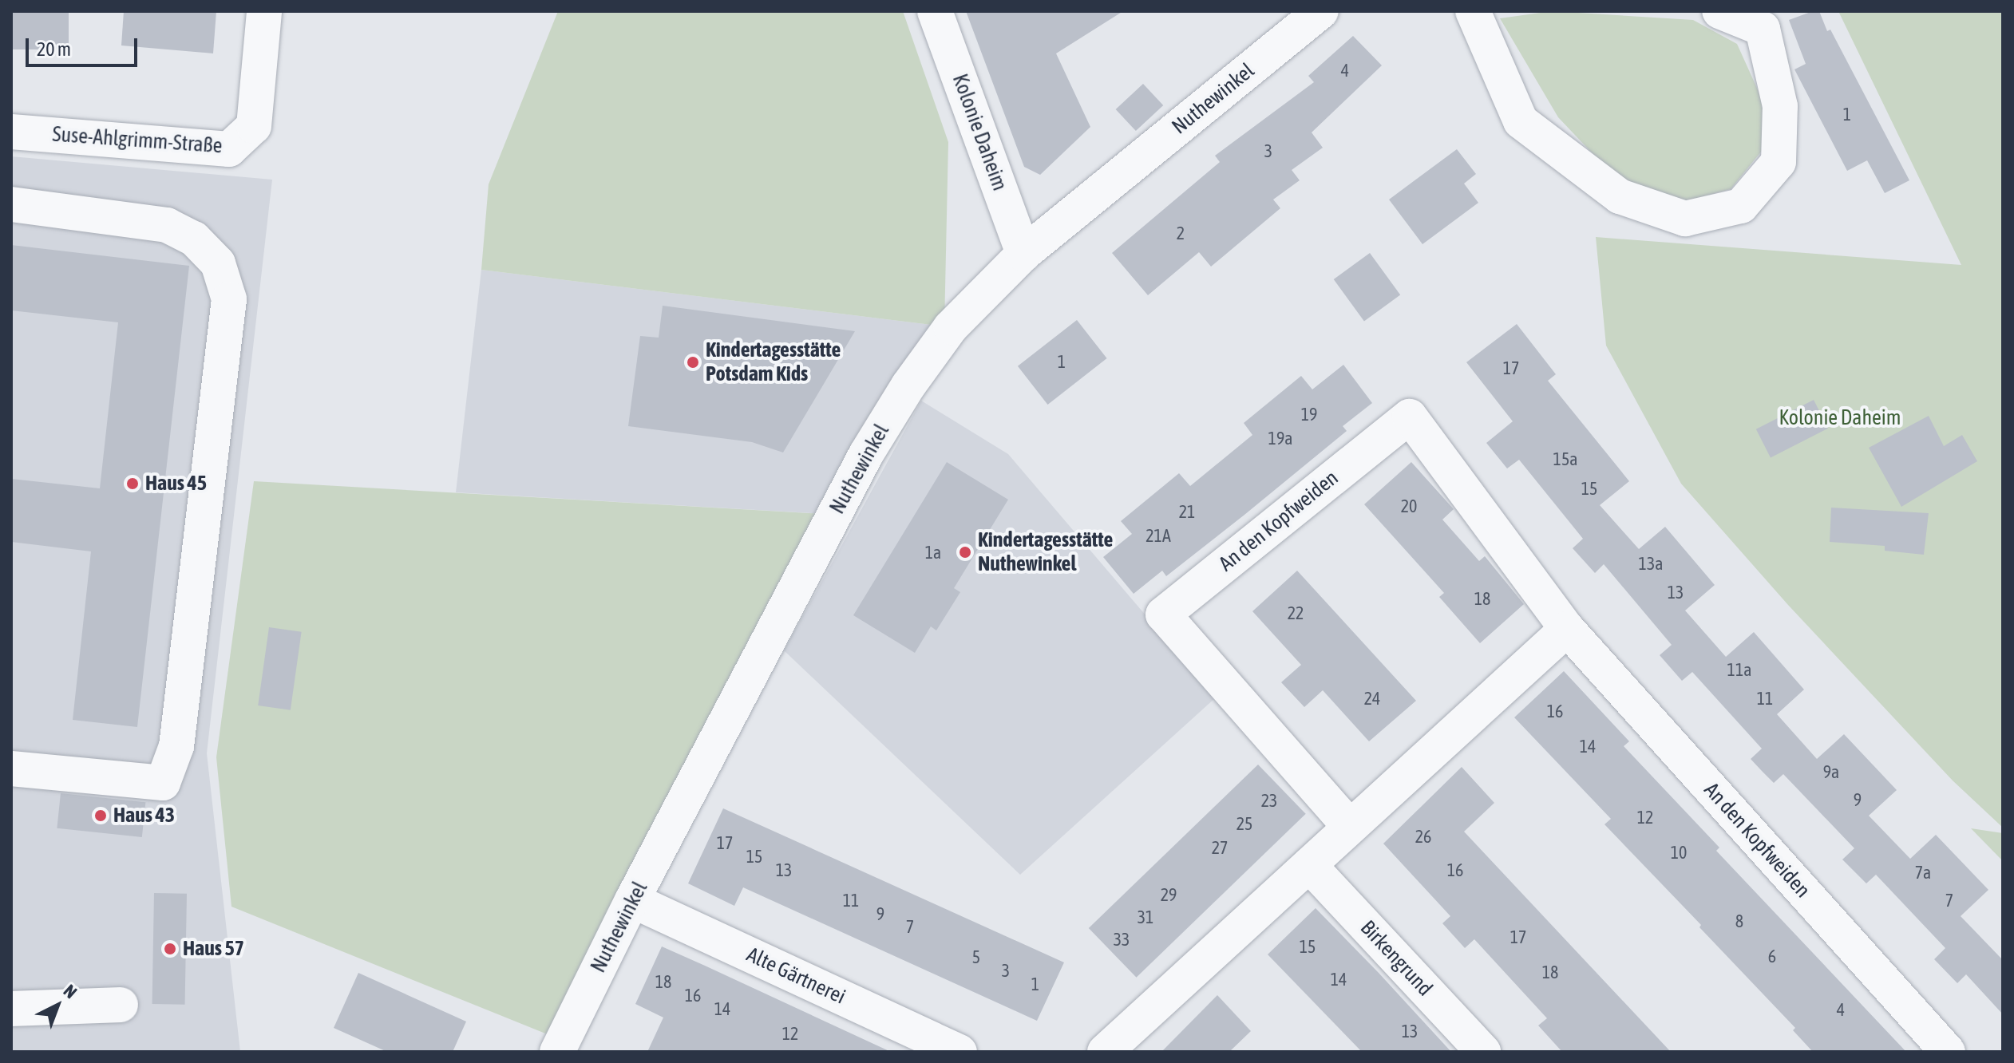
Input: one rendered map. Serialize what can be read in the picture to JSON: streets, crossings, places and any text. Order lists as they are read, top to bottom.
{
  "streets": {
    "street": [
      "Nuthewinkel",
      "Kolonie Daheim",
      "Suse-Ahlgrimm-Straße",
      "An den Kopfweiden",
      "Birkengrund",
      "Alte Gärtnerei"
    ]
  },
  "crossings": [
    ["Nuthewinkel", "Kolonie Daheim"],
    ["Nuthewinkel", "Alte Gärtnerei"]
  ],
  "parks": ["Kolonie Daheim"],
  "places": [
    "Kindertagesstätte Potsdam Kids",
    "Haus 45",
    "Kindertagesstätte Nuthewinkel",
    "Haus 43",
    "Haus 57"
  ],
  "house_numbers": [
    "4",
    "1",
    "3",
    "2",
    "1",
    "17",
    "19",
    "19a",
    "15a",
    "15",
    "20",
    "21",
    "21A",
    "1a",
    "13a",
    "13",
    "18",
    "22",
    "11a",
    "24",
    "11",
    "16",
    "14",
    "9a",
    "9",
    "23",
    "12",
    "25",
    "26",
    "17",
    "27",
    "10",
    "15",
    "13",
    "16",
    "7a",
    "29",
    "11",
    "7",
    "9",
    "31",
    "8",
    "7",
    "17",
    "33",
    "15",
    "6",
    "5",
    "3",
    "18",
    "14",
    "18",
    "1",
    "16",
    "14",
    "4",
    "13",
    "12"
  ],
  "scale_bar": "20 m",
  "north": "top right"
}
